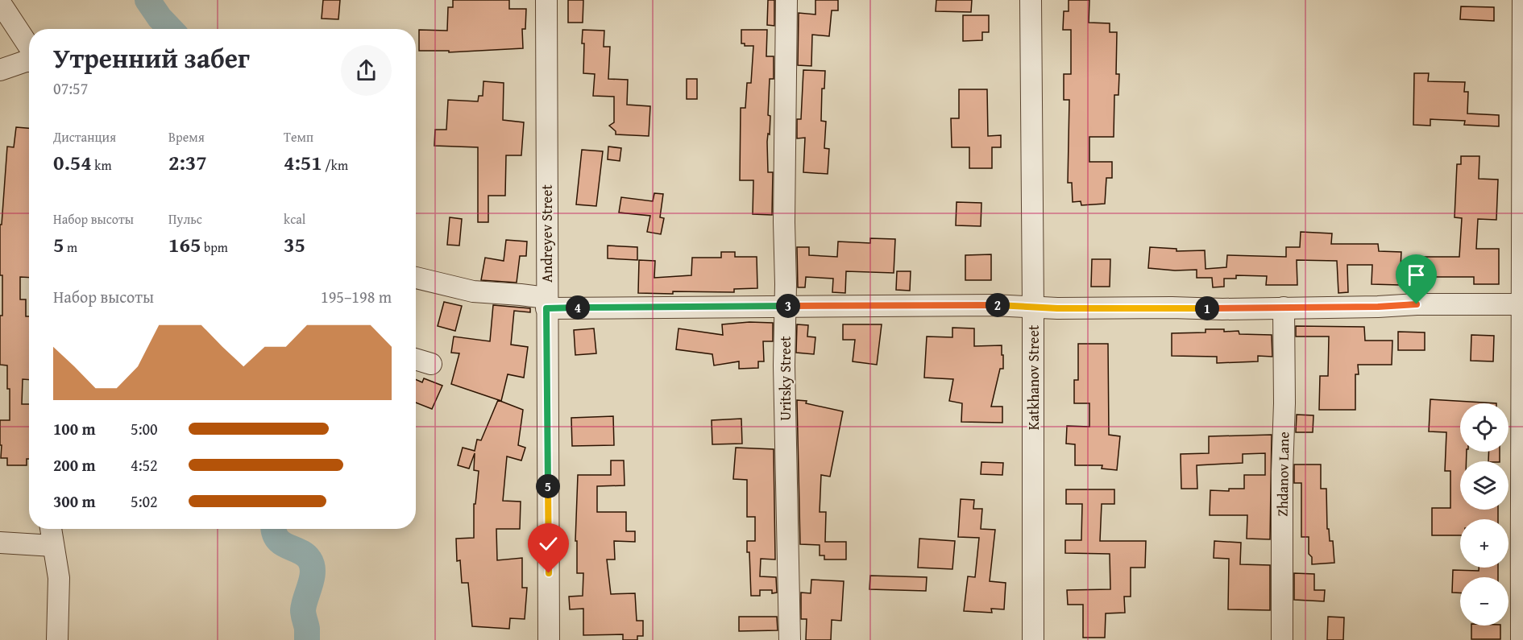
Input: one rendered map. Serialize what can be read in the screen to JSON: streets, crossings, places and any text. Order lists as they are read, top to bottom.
{
  "streets": {
    "street": [
      "Andreyev Street",
      "Katkhanov Street",
      "Uritsky Street",
      "Zhdanov Lane"
    ]
  },
  "page": {
    "heading": ["Утренний забег", "07:57"],
    "stats": [
      ["Дистанция", "0.54 km"],
      ["Время", "2:37"],
      ["Темп", "4:51 /km"],
      ["Набор высоты", "5 m"],
      ["Пульс", "165 bpm"],
      ["kcal", "35"]
    ],
    "chart": ["Набор высоты", "195–198 m"],
    "pins": [
      "2",
      "3",
      "4",
      "1",
      "5"
    ],
    "map_buttons": ["+", "−"],
    "list": [
      {
        "name": "100 m",
        "note": "5:00"
      },
      {
        "name": "200 m",
        "note": "4:52"
      },
      {
        "name": "300 m",
        "note": "5:02"
      }
    ]
  }
}
